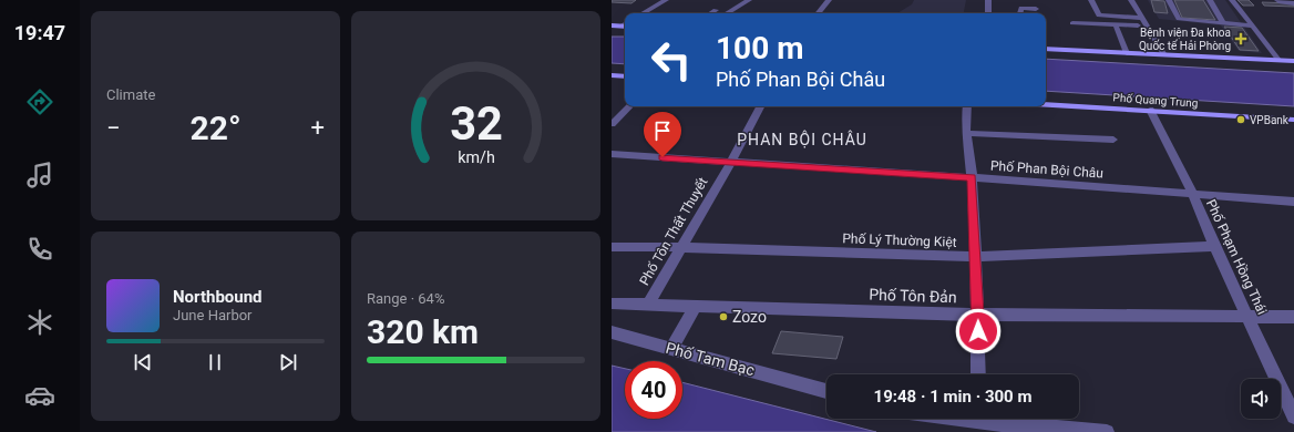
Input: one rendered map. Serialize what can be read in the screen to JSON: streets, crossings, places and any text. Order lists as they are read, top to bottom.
{
  "streets": {
    "main road": ["Phố Quang Trung"],
    "street": [
      "Phố Phan Bội Châu",
      "Phố Tôn Thất Thuyết",
      "Phố Lý Thường Kiệt",
      "Phố Phạm Hồng Thái",
      "Phố Tôn Đản",
      "Phố Tam Bạc"
    ]
  },
  "crossings": [
    ["Phố Quang Trung", "Phố Phạm Hồng Thái"],
    ["Phố Phan Bội Châu", "Phố Tôn Thất Thuyết"],
    ["Phố Phan Bội Châu", "Phố Phạm Hồng Thái"],
    ["Phố Tôn Thất Thuyết", "Phố Lý Thường Kiệt"],
    ["Phố Tôn Thất Thuyết", "Phố Tôn Đản"],
    ["Phố Lý Thường Kiệt", "Phố Phạm Hồng Thái"],
    ["Phố Phạm Hồng Thái", "Phố Tôn Đản"]
  ],
  "districts": ["PHAN BỘI CHÂU"],
  "places": {
    "health": ["Bệnh viện Đa khoa Quốc tế Hải Phòng"],
    "other": ["VPBank", "Zozo"]
  },
  "page": {
    "tabs": "19:47",
    "tile": [
      "Climate",
      ["Range · 64%", "320 km"]
    ],
    "turn": ["100 m", "Phố Phan Bội Châu"],
    "heat": ["−", "22°", "+"],
    "song": ["Northbound", "June Harbor"],
    "limit": "40",
    "trip": "19:48 · 1 min · 300 m",
    "gauge": ["32", "km/h"]
  }
}
